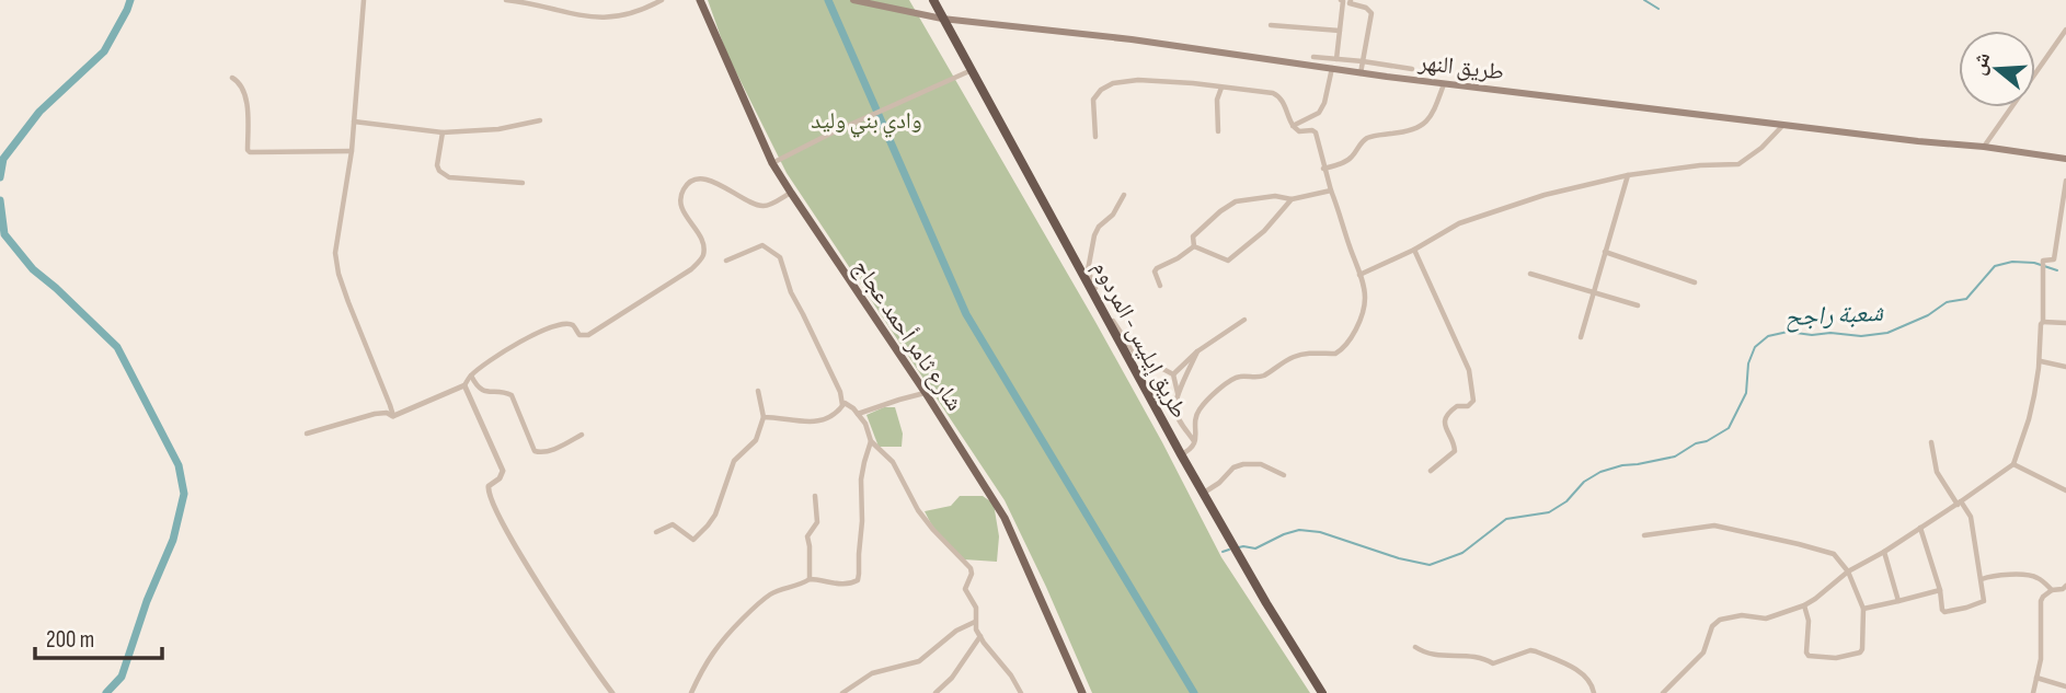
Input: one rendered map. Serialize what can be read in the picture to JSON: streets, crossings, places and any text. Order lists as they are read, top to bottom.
{
  "streets": {
    "highway": ["طريق إيليس- المردوم"],
    "main road": ["طريق النهر", "شارع ثامر أحمد عجاج"]
  },
  "crossings": [
    ["طريق النهر", "طريق إيليس- المردوم"]
  ],
  "water": ["شعبة راجح"],
  "parks": ["وادي بني وليد"],
  "scale_bar": "200 m",
  "north": "left"
}
